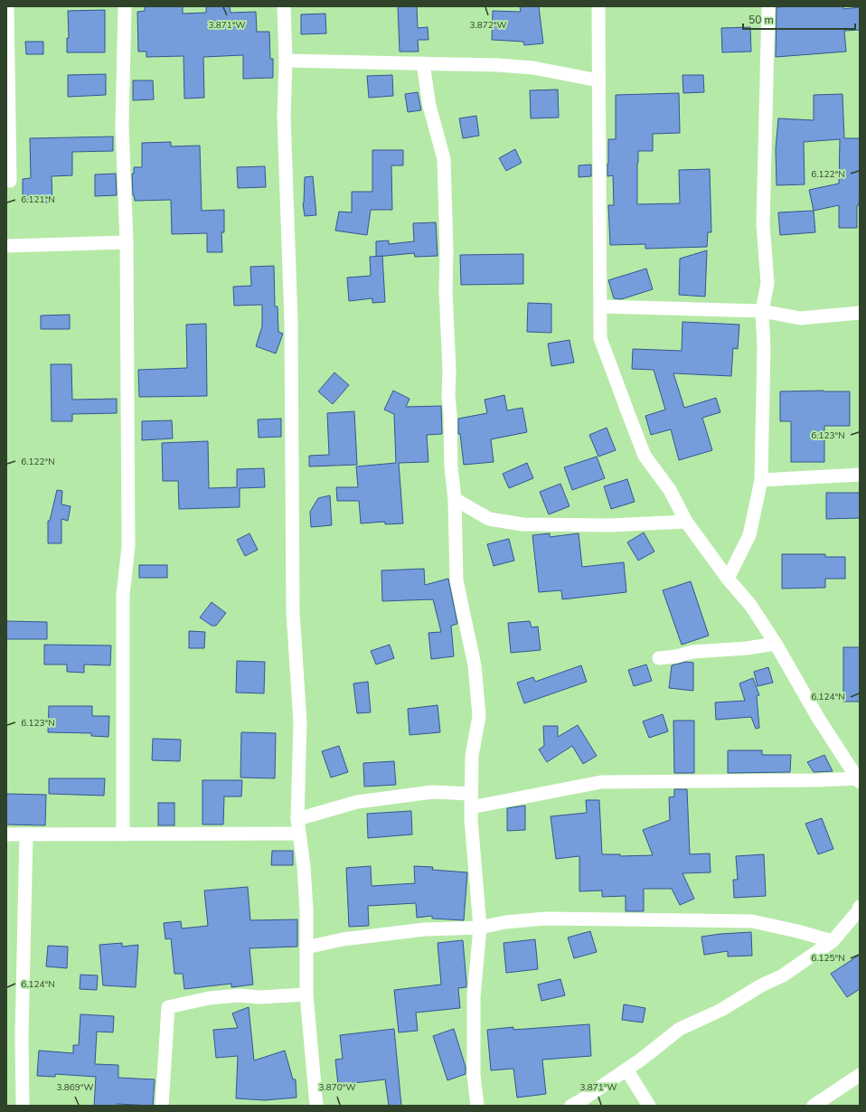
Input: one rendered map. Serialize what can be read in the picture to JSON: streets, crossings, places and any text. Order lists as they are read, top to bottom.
{
  "scale_bar": "50 m",
  "coordinates": [
    "3.871°W",
    "3.872°W",
    "6.122°N",
    "6.121°N",
    "6.123°N",
    "6.124°N",
    "6.125°N",
    "3.869°W",
    "3.870°W"
  ]
}
